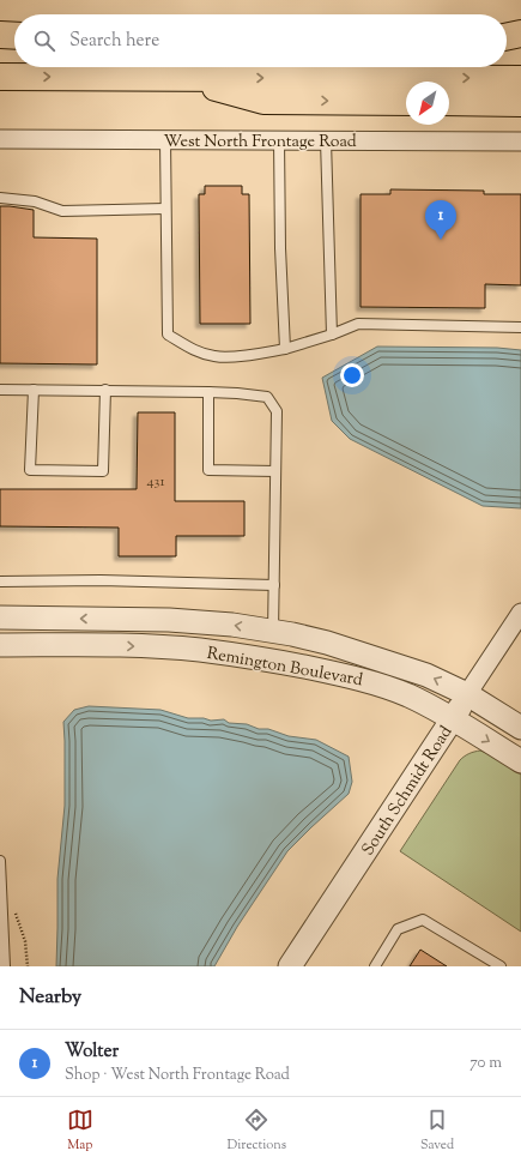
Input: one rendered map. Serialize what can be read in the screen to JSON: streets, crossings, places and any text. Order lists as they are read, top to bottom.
{
  "streets": {
    "street": ["West North Frontage Road", "Remington Boulevard", "South Schmidt Road"]
  },
  "crossings": [
    ["Remington Boulevard", "South Schmidt Road"]
  ],
  "house_numbers": ["431"],
  "north": "bottom left",
  "page": {
    "search": "Search here",
    "pins": "1",
    "heading": "Nearby",
    "list": [
      {
        "mark": "1",
        "name": "Wolter",
        "note": "Shop · West North Frontage Road",
        "value": "70 m"
      }
    ],
    "nav": ["Map", "Directions", "Saved"]
  }
}
